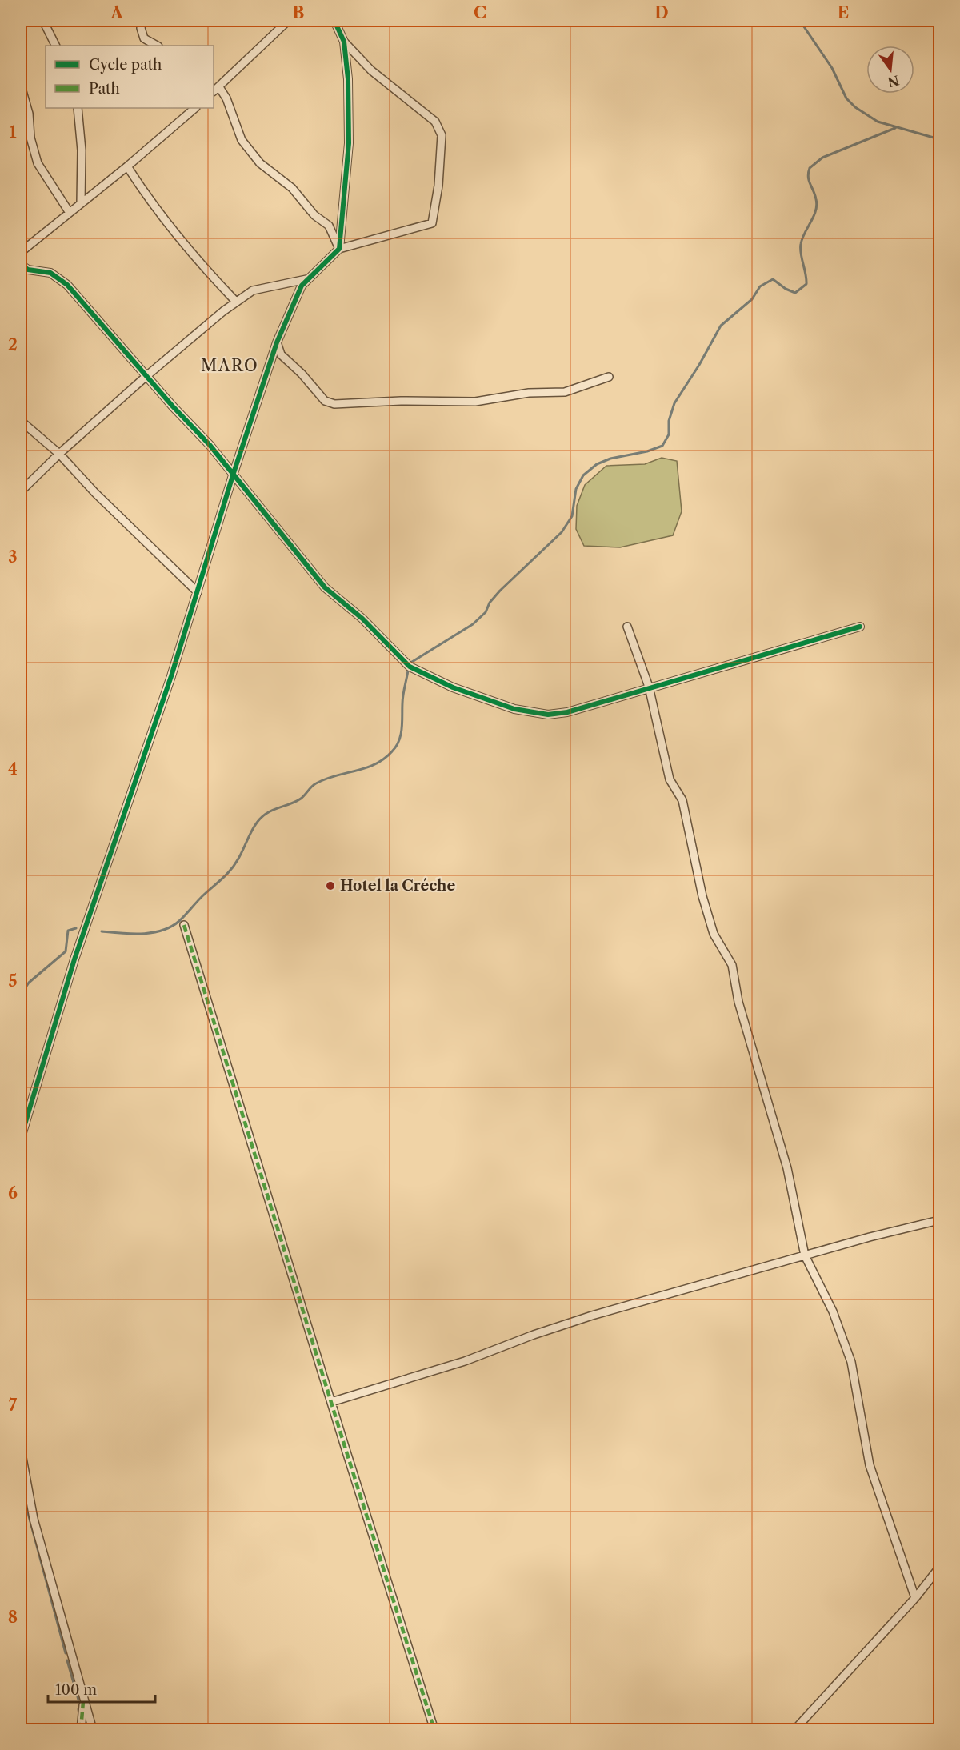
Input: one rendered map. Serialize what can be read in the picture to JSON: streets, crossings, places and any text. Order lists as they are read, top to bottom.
{
  "districts": ["MARO"],
  "places": ["Hotel la Créche"],
  "legend": ["Cycle path", "Path"],
  "scale_bar": "100 m",
  "north": "bottom",
  "grid": {
    "columns": [
      "A",
      "B",
      "C",
      "D",
      "E"
    ],
    "rows": [
      "1",
      "2",
      "3",
      "4",
      "5",
      "6",
      "7",
      "8"
    ]
  }
}
